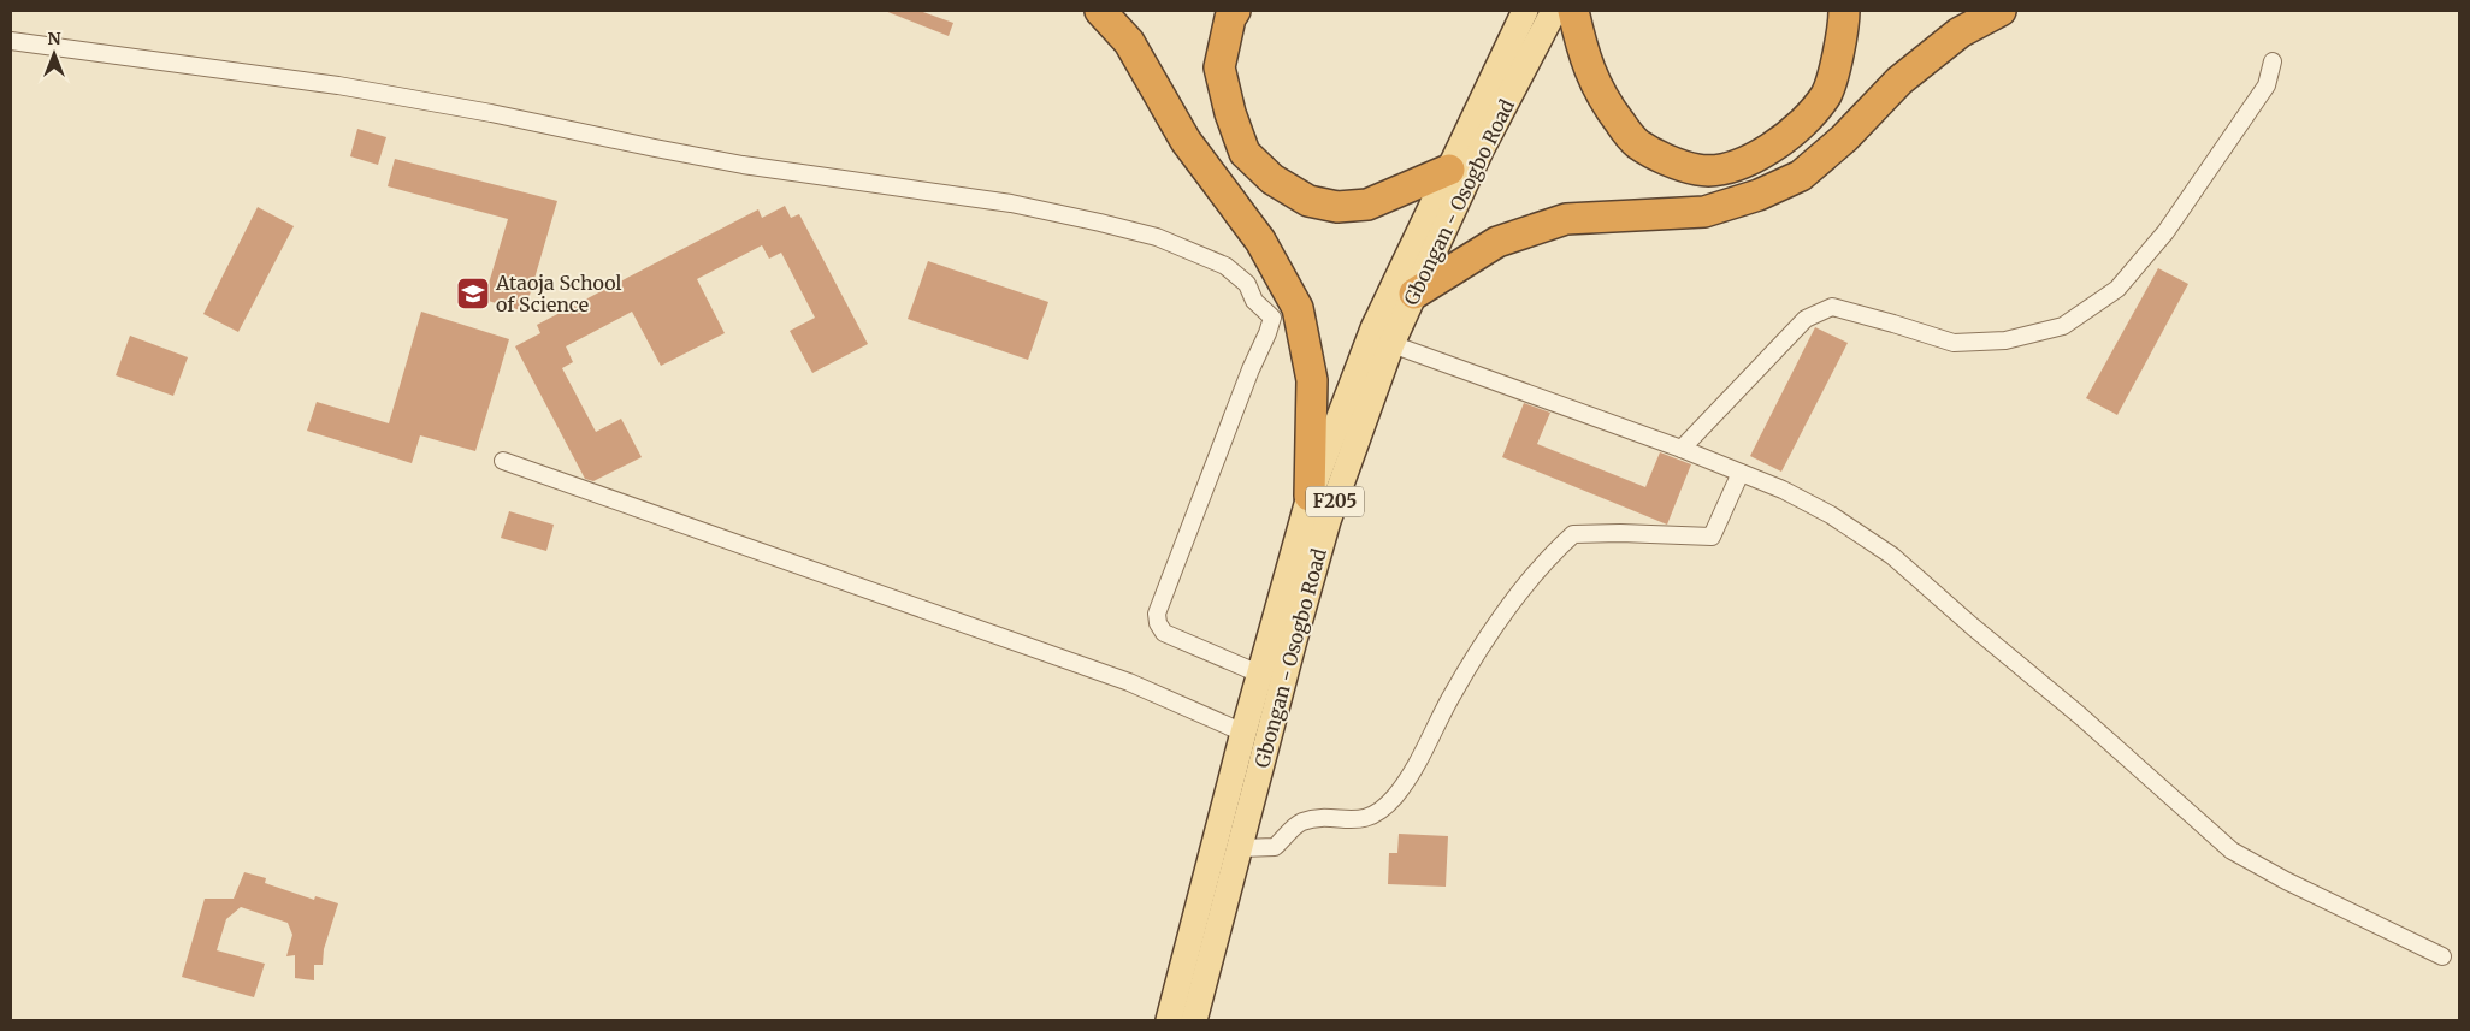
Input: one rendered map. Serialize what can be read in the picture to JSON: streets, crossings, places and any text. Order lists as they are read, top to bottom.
{
  "streets": {
    "main road": ["Gbongan - Osogbo Road", "F205"]
  },
  "places": {
    "school or university": ["Ataoja School of Science"]
  },
  "north": "top"
}
